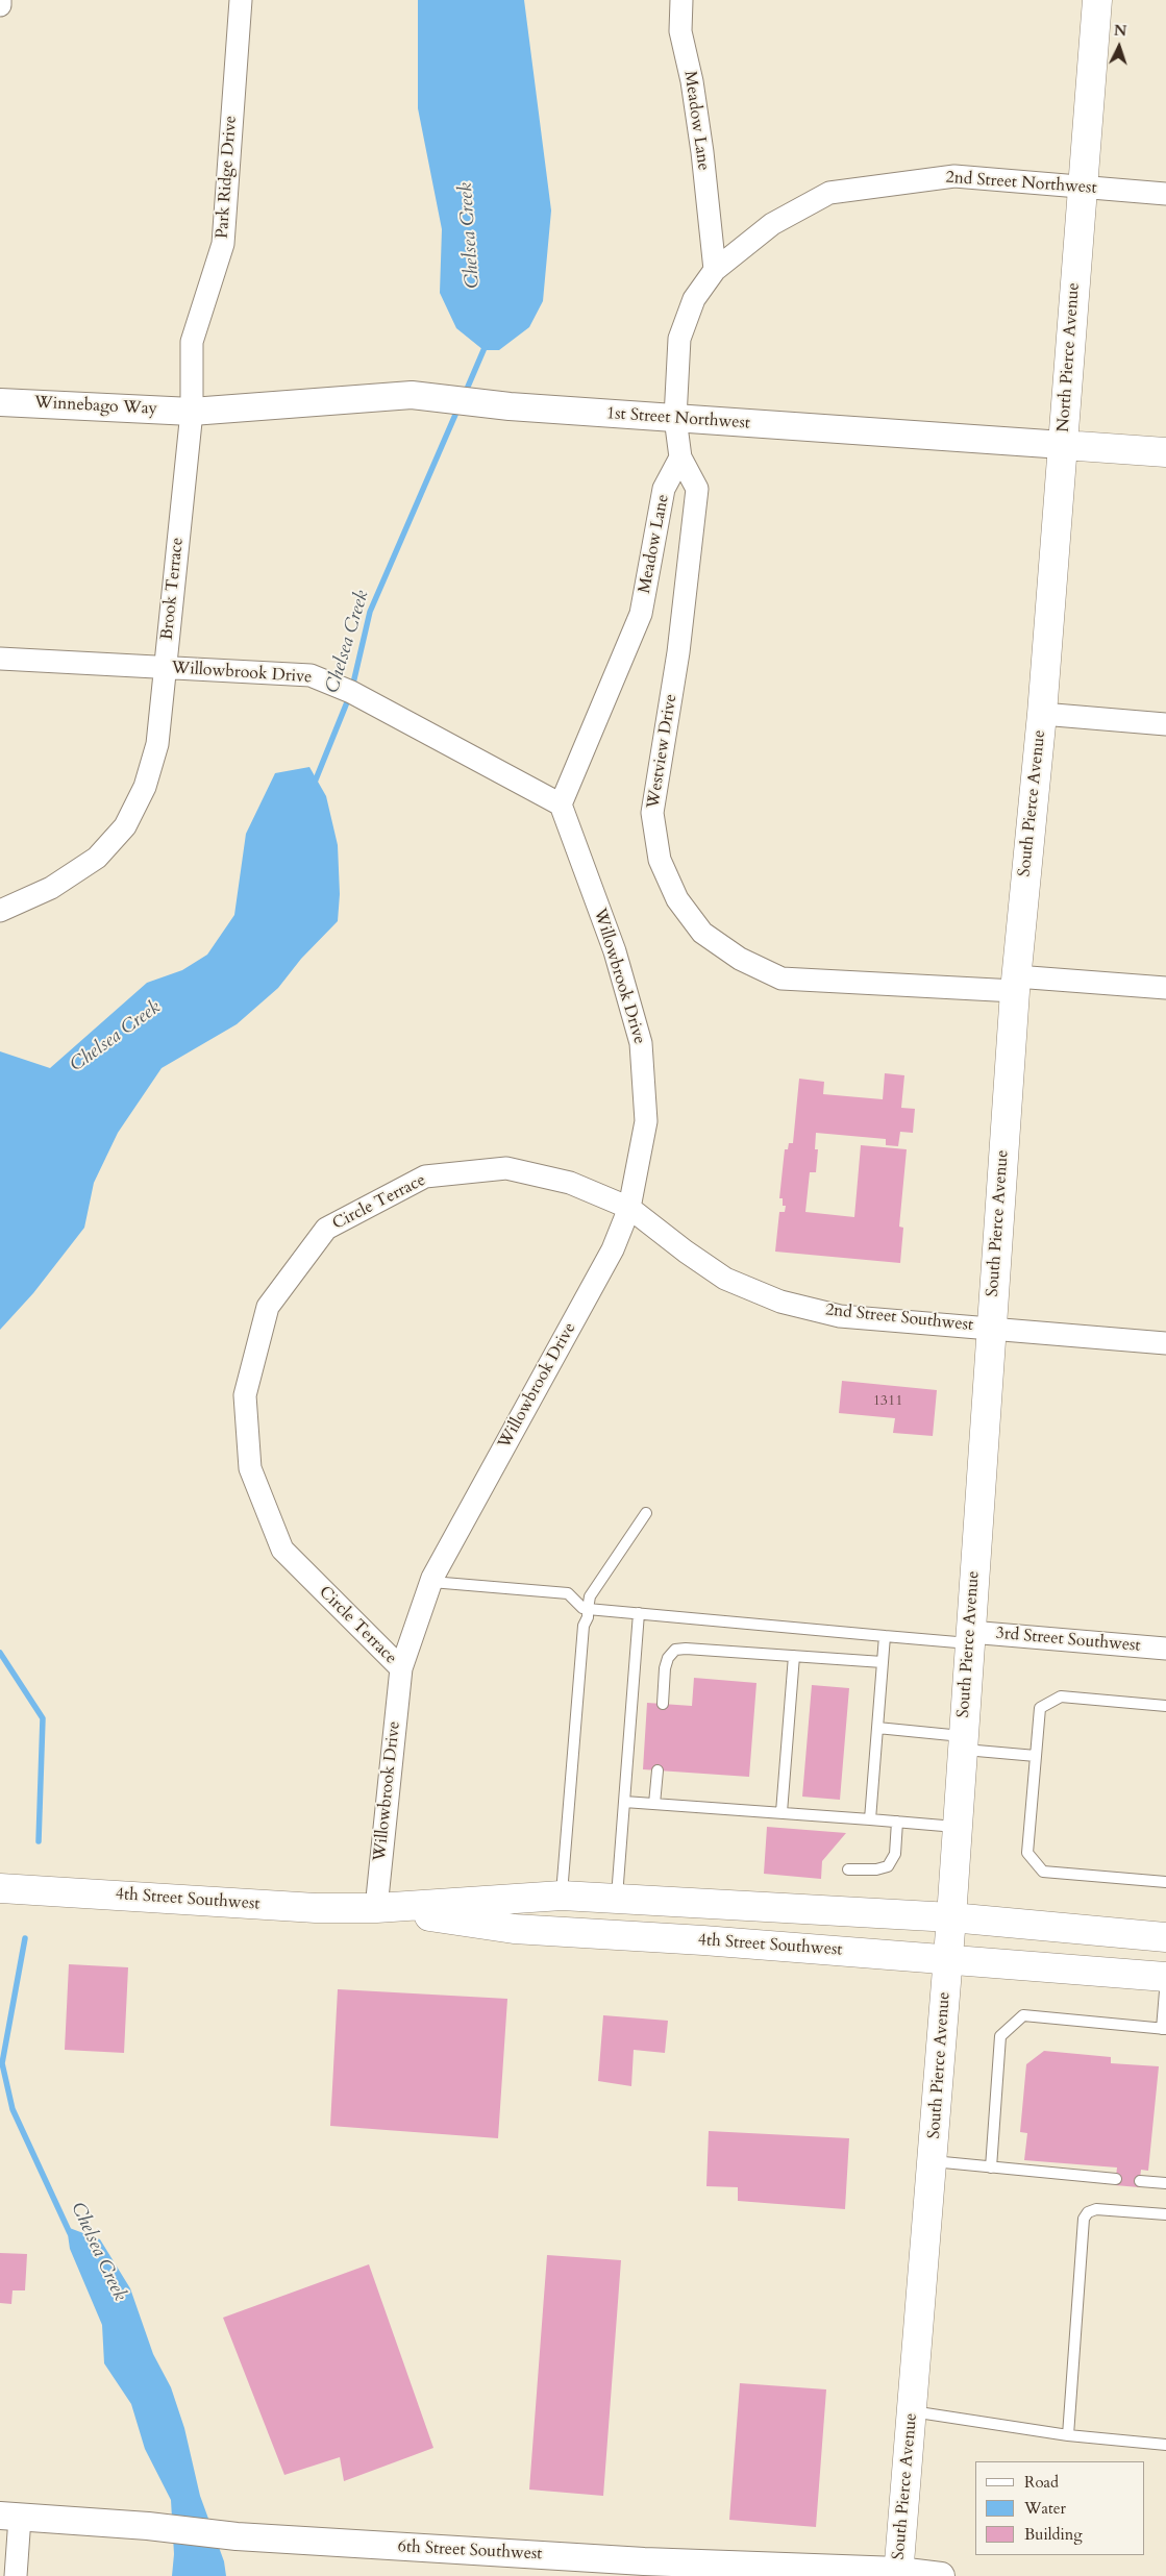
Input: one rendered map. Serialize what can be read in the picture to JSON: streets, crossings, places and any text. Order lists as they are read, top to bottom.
{
  "streets": {
    "main road": [
      "North Pierce Avenue",
      "1st Street Northwest",
      "South Pierce Avenue",
      "4th Street Southwest"
    ],
    "street": [
      "Meadow Lane",
      "Park Ridge Drive",
      "2nd Street Northwest",
      "Winnebago Way",
      "Brook Terrace",
      "Willowbrook Drive",
      "Westview Drive",
      "Circle Terrace",
      "2nd Street Southwest",
      "3rd Street Southwest",
      "6th Street Southwest"
    ]
  },
  "crossings": [
    ["Meadow Lane", "2nd Street Northwest"],
    ["Meadow Lane", "Willowbrook Drive"],
    ["Meadow Lane", "Westview Drive"],
    ["Park Ridge Drive", "Winnebago Way"],
    ["Park Ridge Drive", "1st Street Northwest"],
    ["Park Ridge Drive", "Brook Terrace"],
    ["2nd Street Northwest", "North Pierce Avenue"],
    ["North Pierce Avenue", "1st Street Northwest"],
    ["North Pierce Avenue", "South Pierce Avenue"],
    ["Winnebago Way", "1st Street Northwest"],
    ["Winnebago Way", "Brook Terrace"],
    ["1st Street Northwest", "Brook Terrace"],
    ["Brook Terrace", "Willowbrook Drive"],
    ["Willowbrook Drive", "Circle Terrace"],
    ["Willowbrook Drive", "2nd Street Southwest"],
    ["Willowbrook Drive", "4th Street Southwest"],
    ["Westview Drive", "South Pierce Avenue"],
    ["South Pierce Avenue", "2nd Street Southwest"],
    ["South Pierce Avenue", "3rd Street Southwest"],
    ["South Pierce Avenue", "4th Street Southwest"],
    ["South Pierce Avenue", "6th Street Southwest"],
    ["Circle Terrace", "2nd Street Southwest"]
  ],
  "water": ["Chelsea Creek"],
  "house_numbers": ["1311"],
  "legend": ["Road", "Water", "Building"],
  "north": "top"
}
